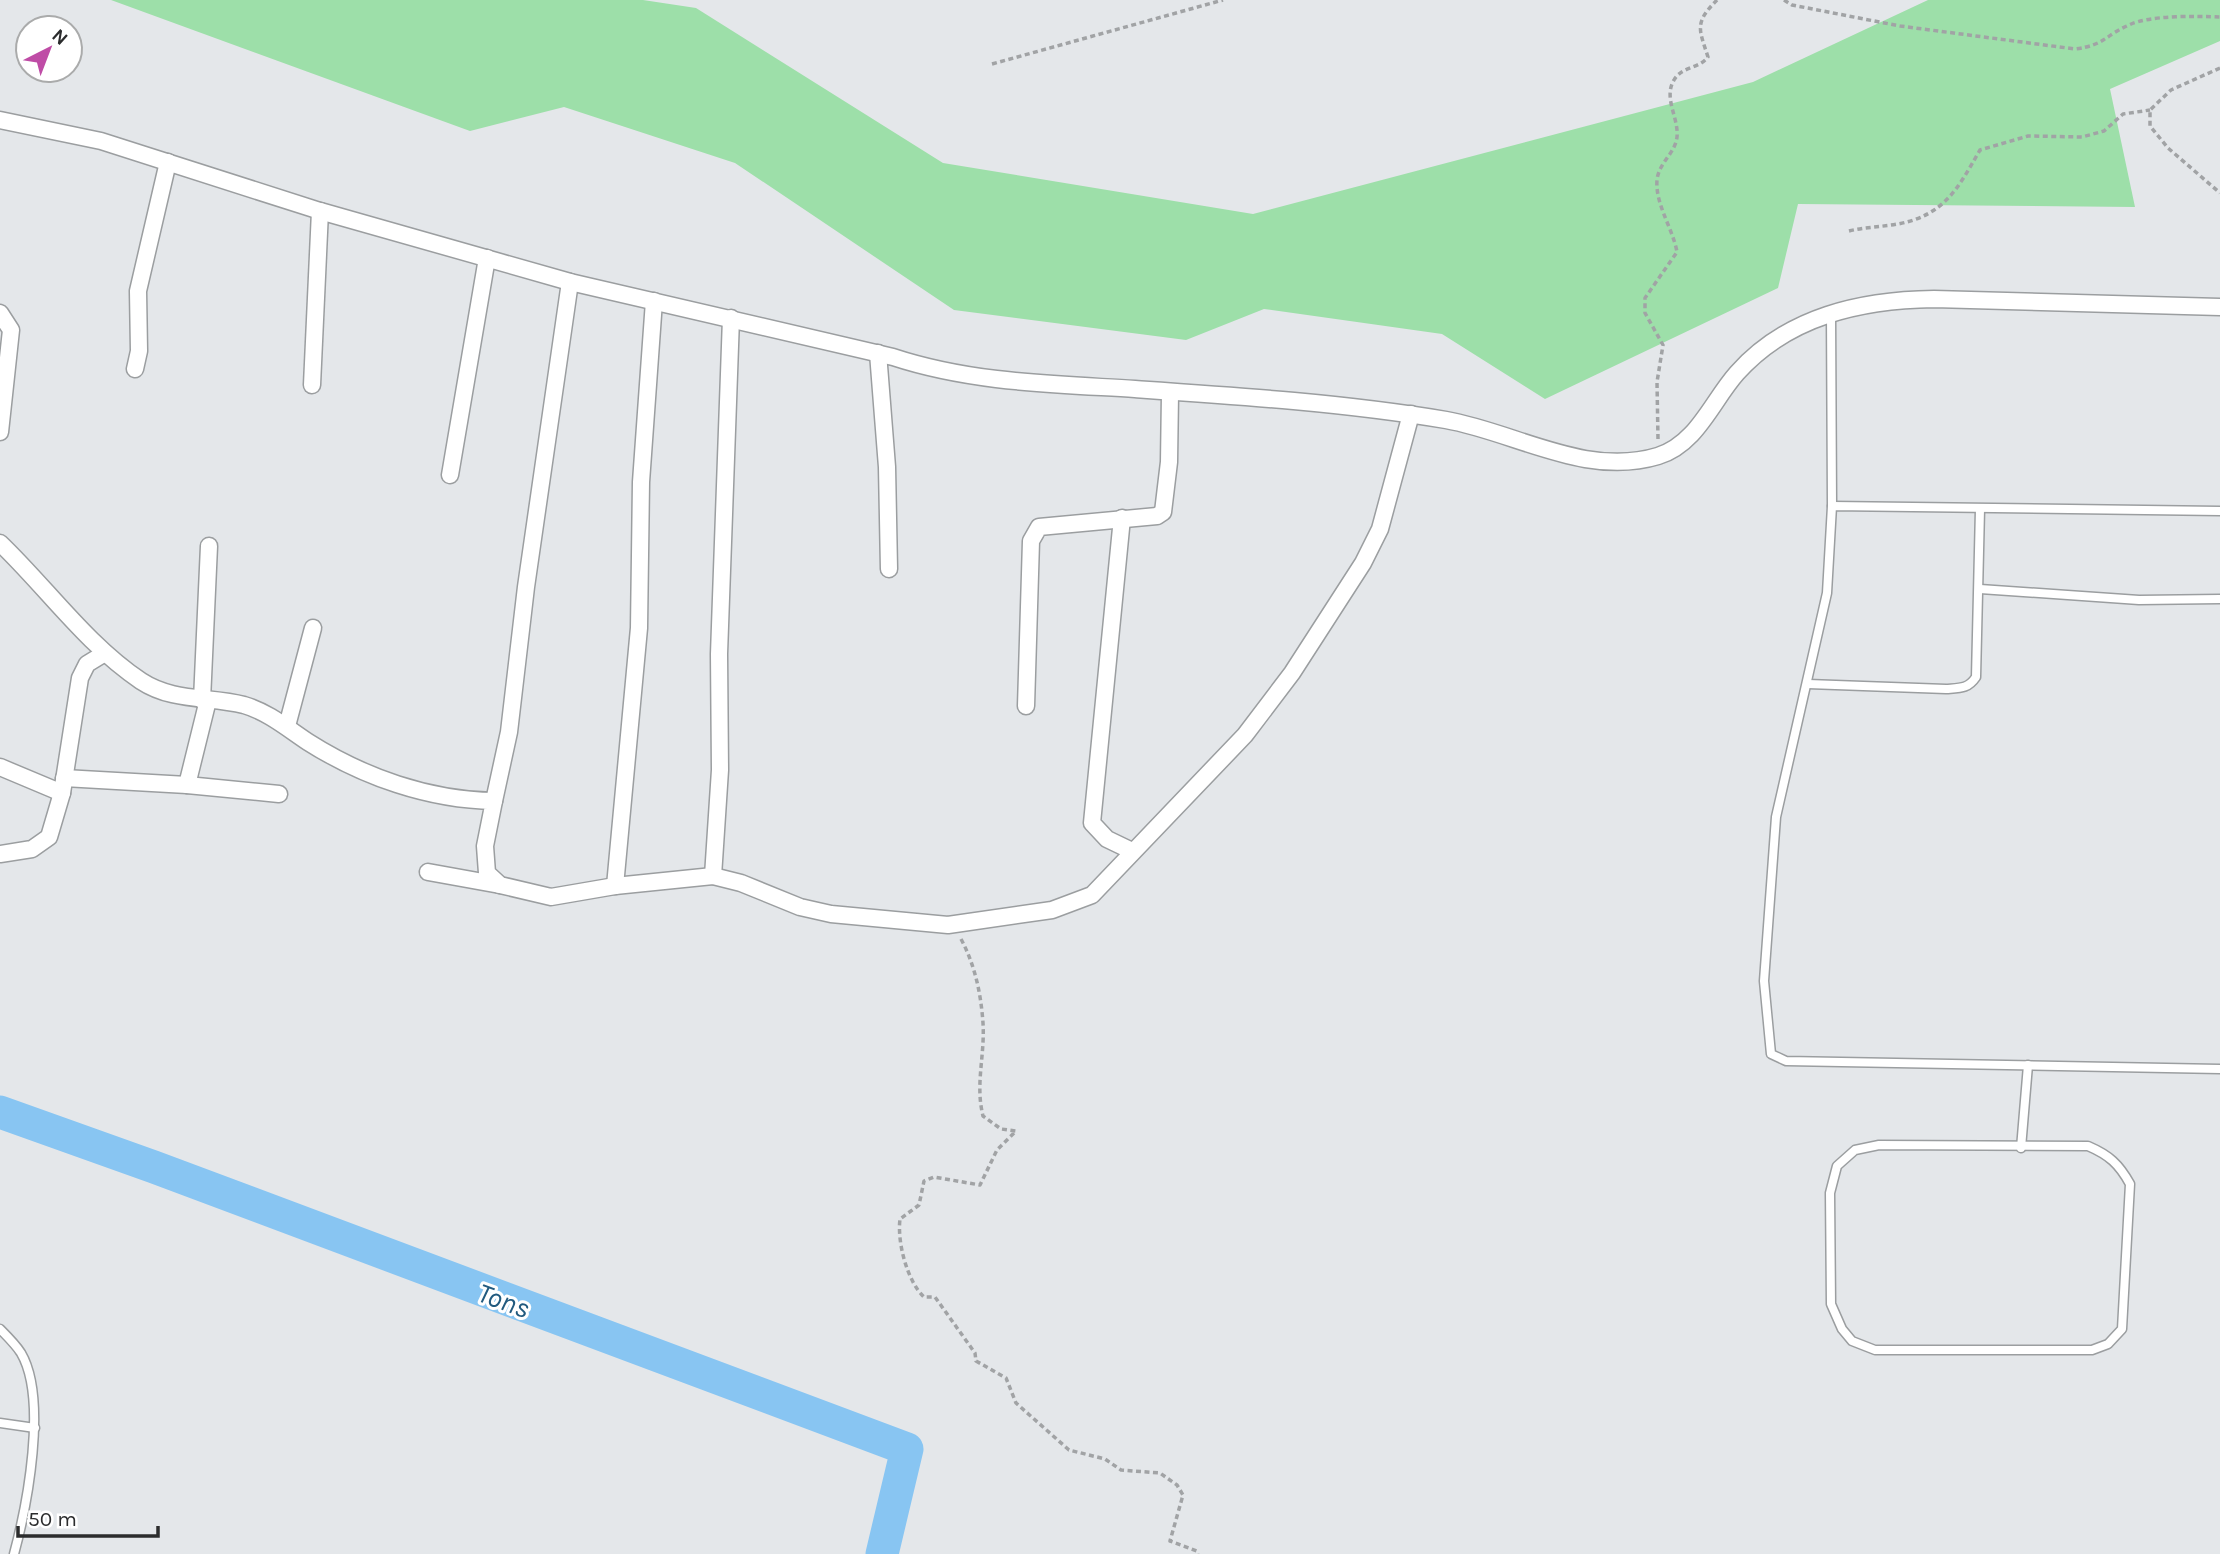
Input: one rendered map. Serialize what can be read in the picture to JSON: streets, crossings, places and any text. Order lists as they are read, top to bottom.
{
  "water": ["Tons"],
  "scale_bar": "50 m",
  "north": "top right"
}
